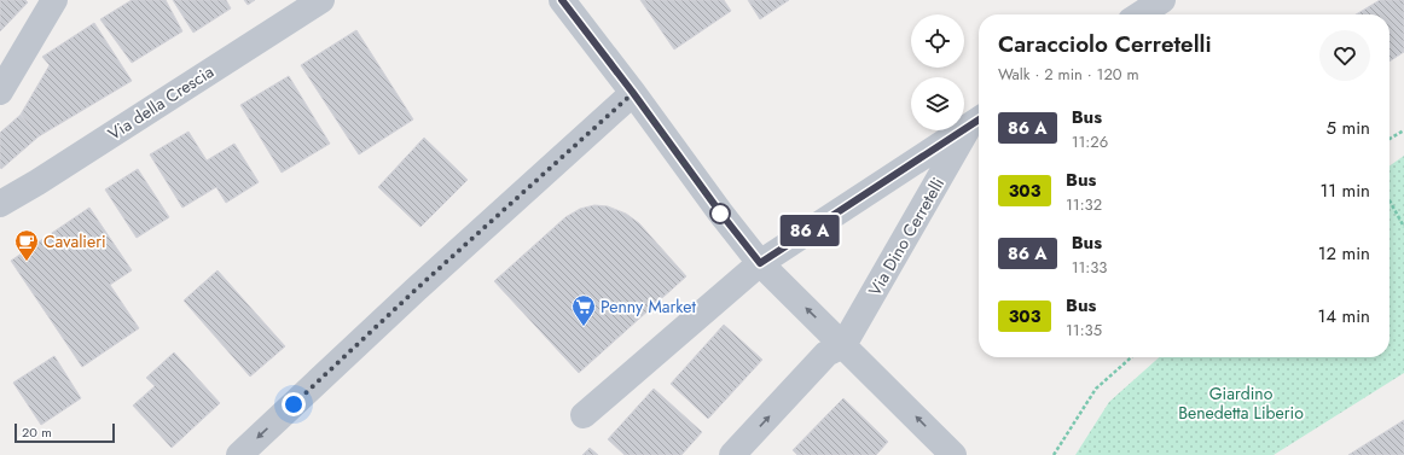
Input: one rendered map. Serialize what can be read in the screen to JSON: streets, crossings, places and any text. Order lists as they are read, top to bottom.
{
  "streets": {
    "street": ["Via della Crescia", "Via Dino Cerretelli"]
  },
  "parks": ["Giardino Benedetta Liberio"],
  "places": {
    "cafe": ["Cavalieri"],
    "supermarket": ["Penny Market"]
  },
  "scale_bar": "20 m",
  "page": {
    "on_map": "86 A",
    "heading": ["Caracciolo Cerretelli", "Walk · 2 min · 120 m"],
    "list": [
      {
        "mark": "86 A",
        "name": "Bus",
        "note": "11:26",
        "value": "5 min"
      },
      {
        "mark": "303",
        "name": "Bus",
        "note": "11:32",
        "value": "11 min"
      },
      {
        "mark": "86 A",
        "name": "Bus",
        "note": "11:33",
        "value": "12 min"
      },
      {
        "mark": "303",
        "name": "Bus",
        "note": "11:35",
        "value": "14 min"
      }
    ],
    "scale": "20 m"
  }
}
